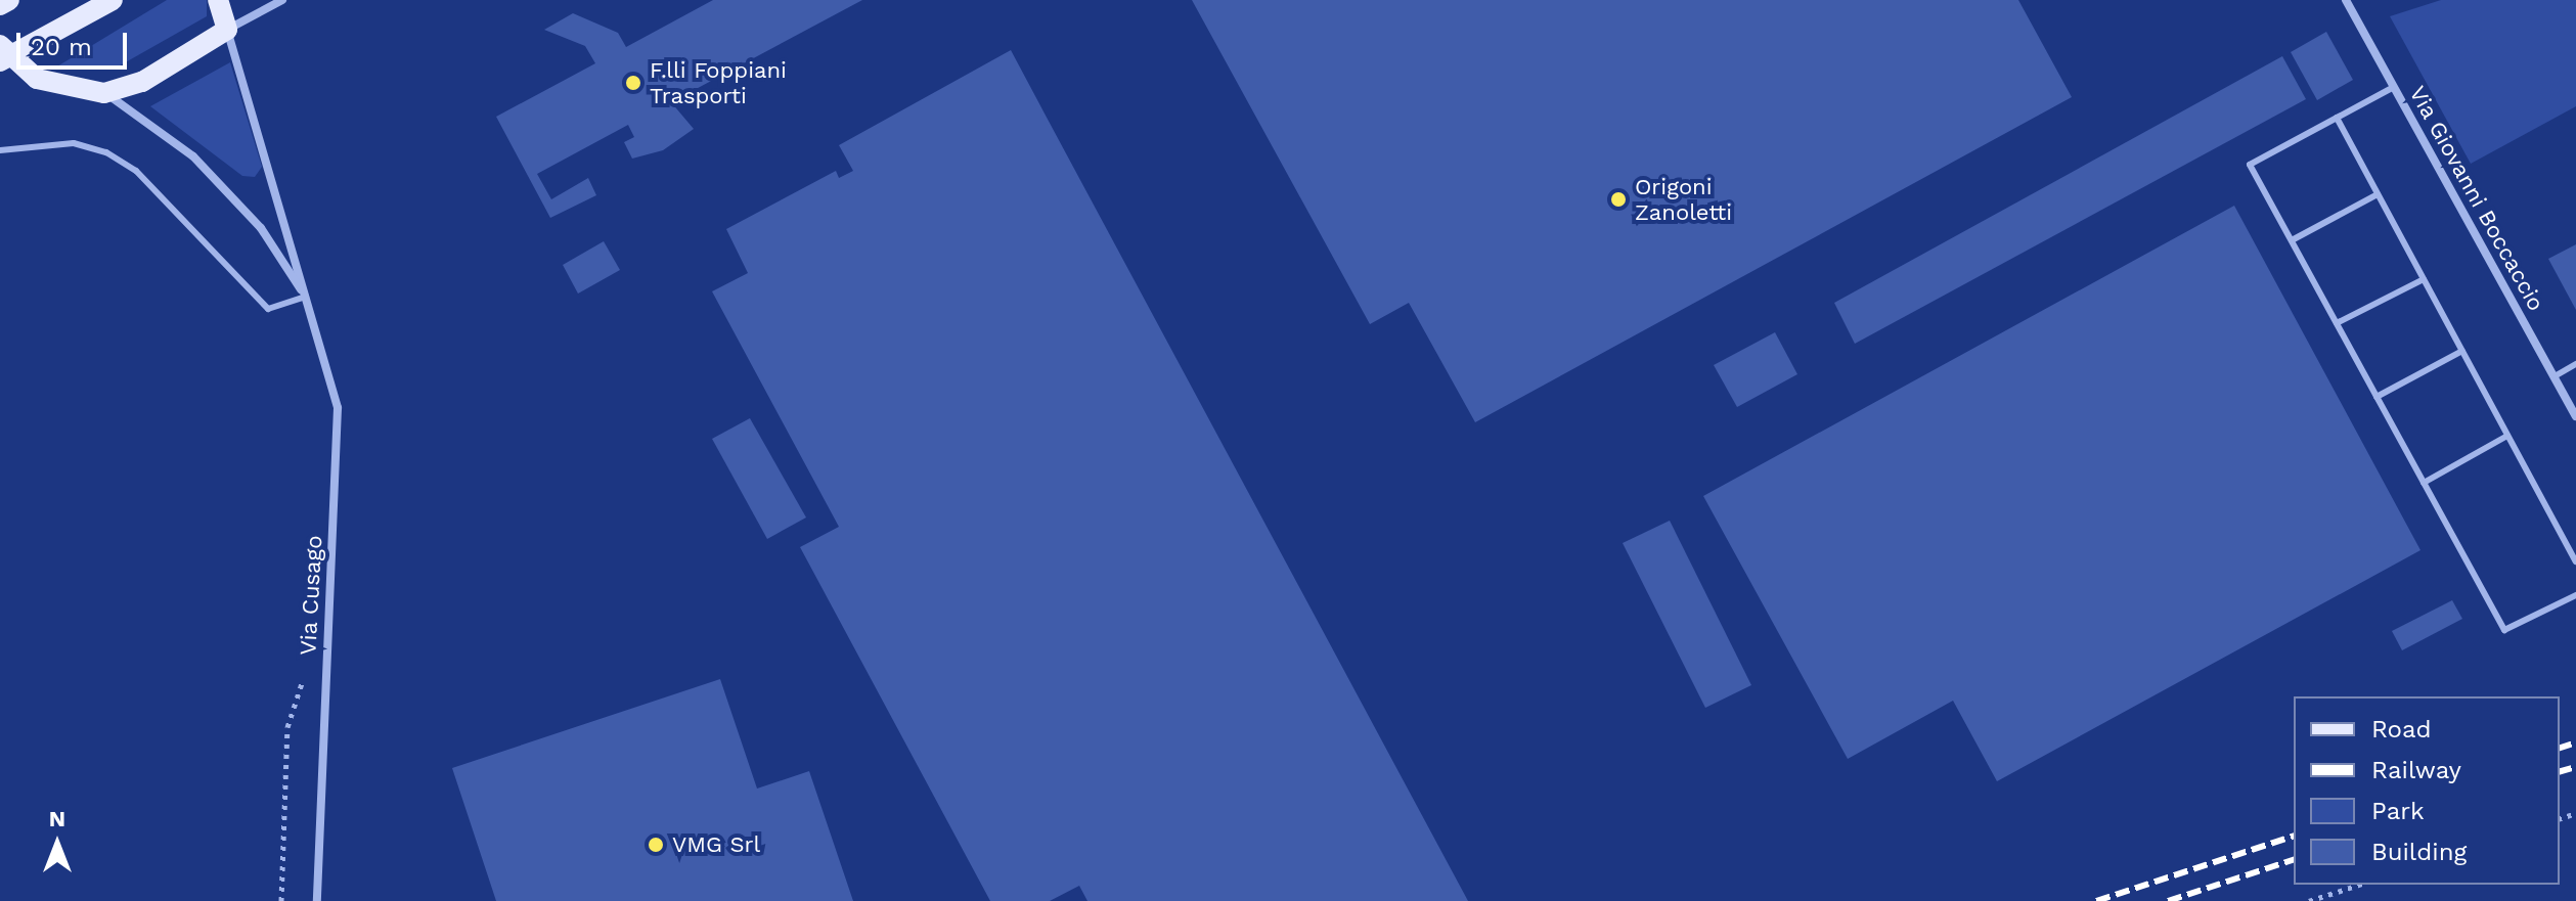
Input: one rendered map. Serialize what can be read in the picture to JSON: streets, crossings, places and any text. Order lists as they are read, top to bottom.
{
  "streets": {
    "street": ["Via Giovanni Boccaccio", "Via Cusago"]
  },
  "places": ["F.lli Foppiani Trasporti", "Origoni Zanoletti", "VMG Srl"],
  "legend": [
    "Road",
    "Railway",
    "Park",
    "Building"
  ],
  "scale_bar": "20 m",
  "north": "top"
}
